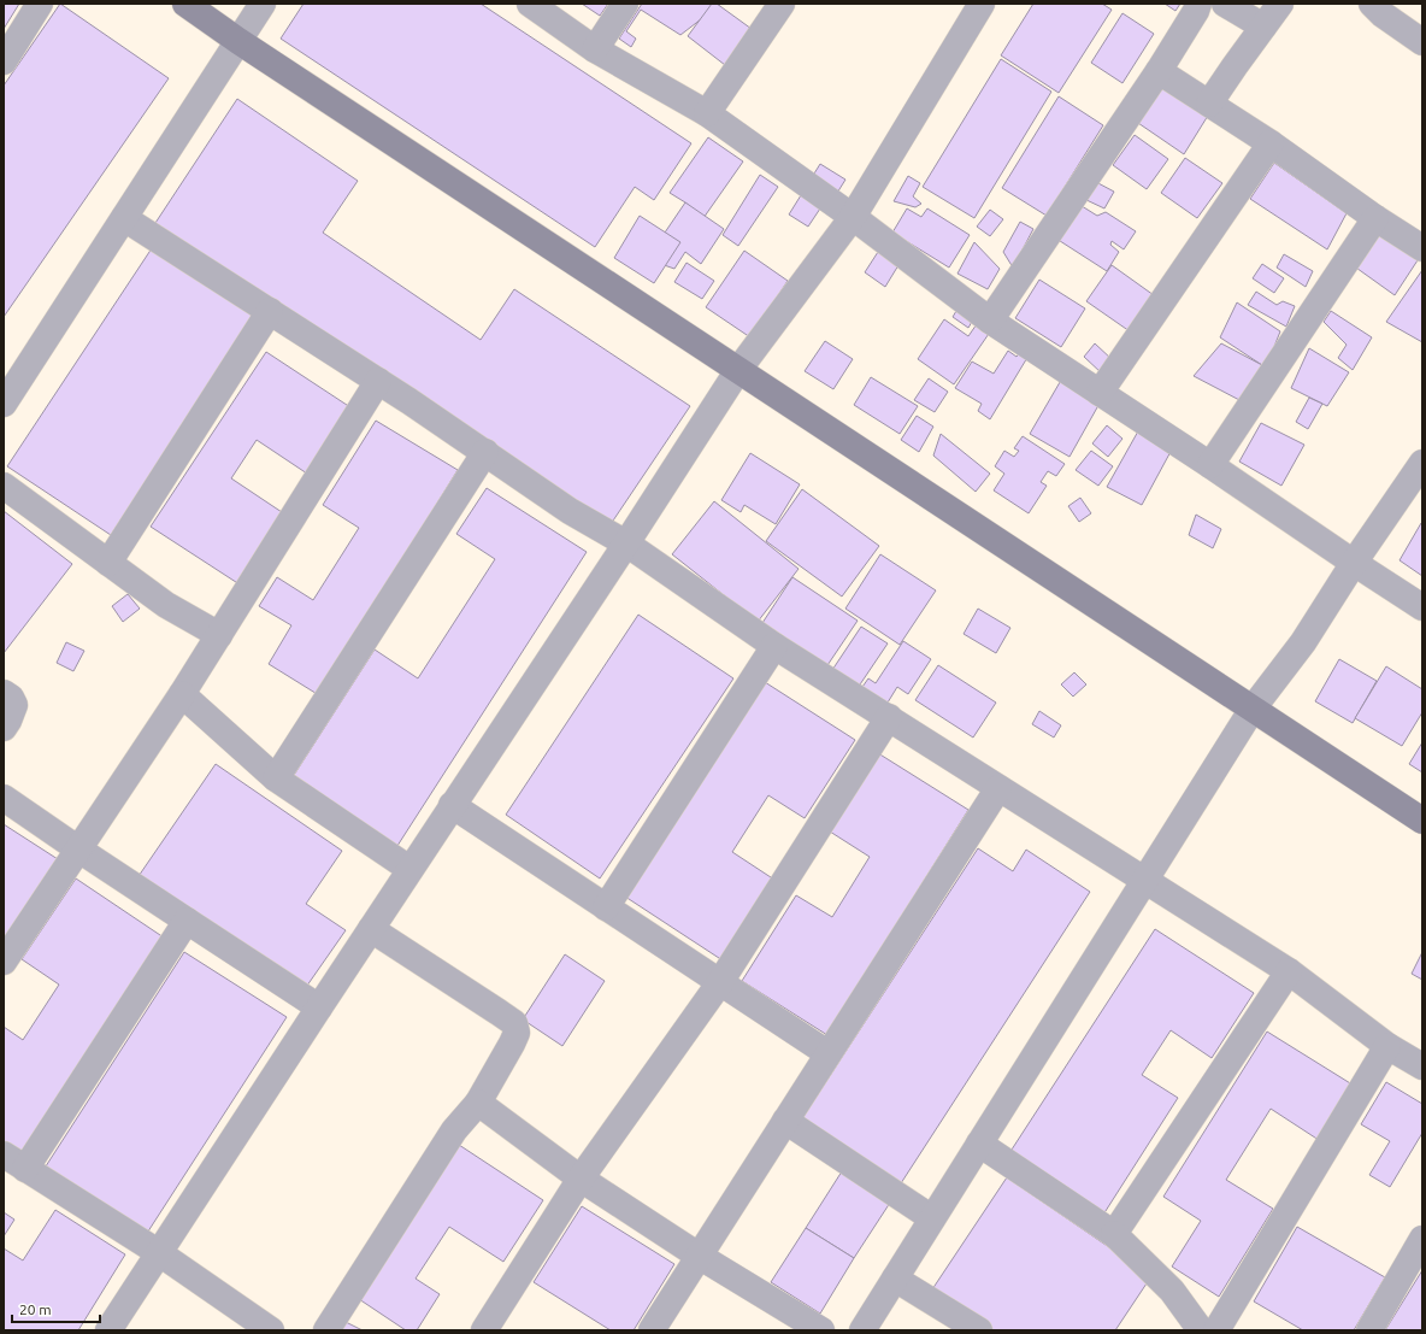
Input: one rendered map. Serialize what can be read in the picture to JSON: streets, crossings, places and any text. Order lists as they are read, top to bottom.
{
  "scale_bar": "20 m"
}
